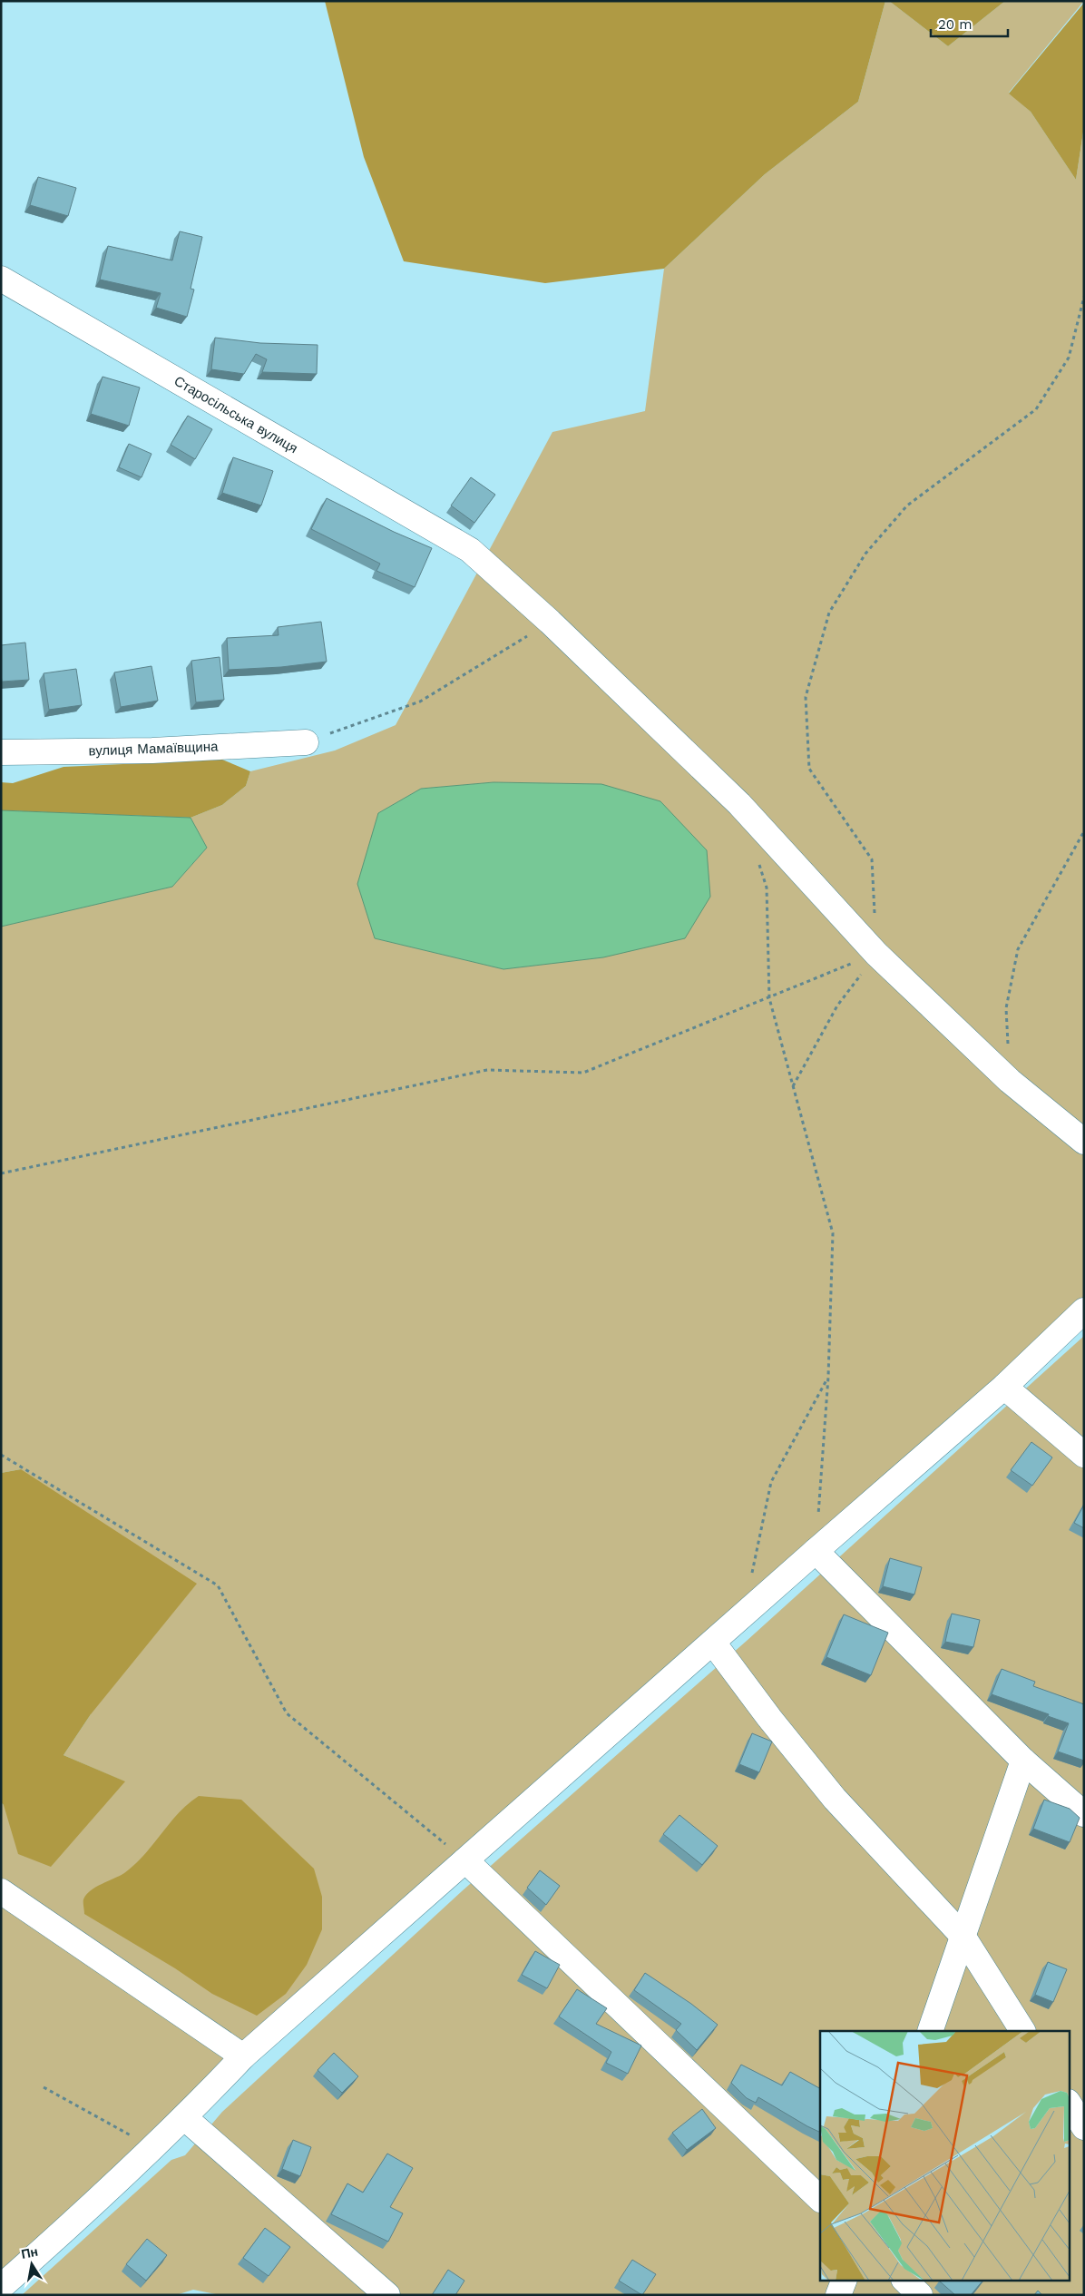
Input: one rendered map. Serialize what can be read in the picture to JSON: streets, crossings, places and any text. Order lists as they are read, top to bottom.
{
  "streets": {
    "street": ["Старосільська вулиця", "вулиця Мамаївщина"]
  },
  "scale_bar": "20 m",
  "north": "top"
}
